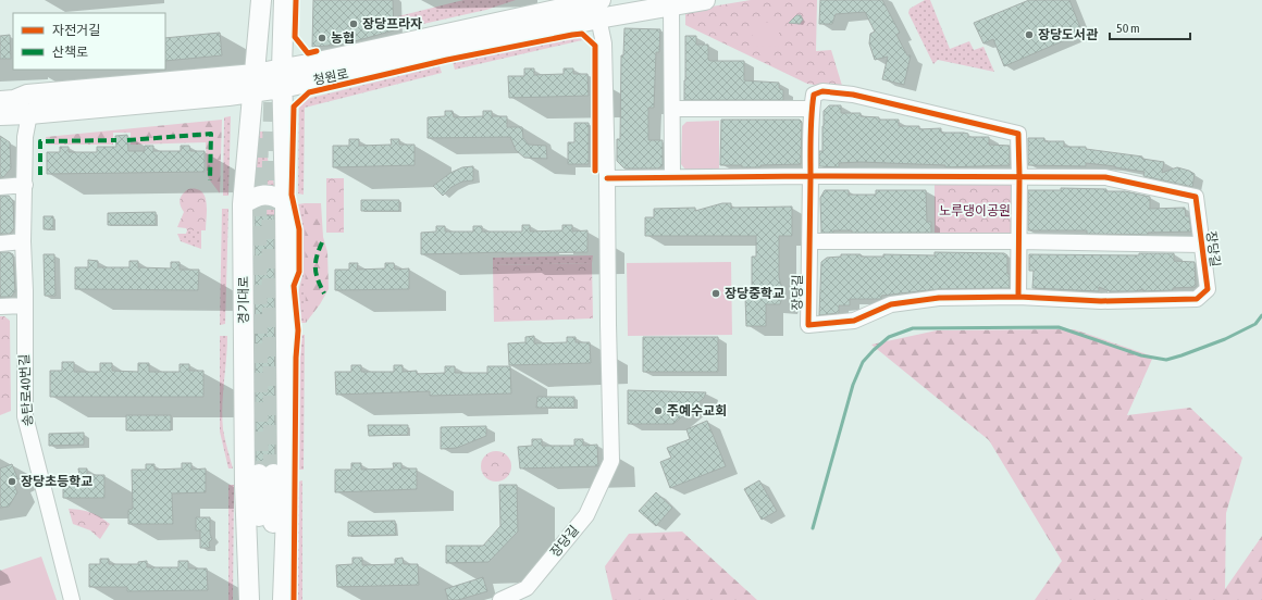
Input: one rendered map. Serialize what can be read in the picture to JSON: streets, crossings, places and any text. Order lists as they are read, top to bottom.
{
  "streets": {
    "main road": ["청원로", "경기대로"],
    "street": ["장당길", "송탄로40번길"]
  },
  "crossings": [
    ["청원로", "장당길"],
    ["청원로", "경기대로"],
    ["청원로", "송탄로40번길"]
  ],
  "parks": ["노루댕이공원"],
  "places": [
    "장당프라자",
    "장당도서관",
    "농협",
    "장당중학교",
    "주예수교회",
    "장당초등학교"
  ],
  "legend": ["자전거길", "산책로"],
  "scale_bar": "50 m"
}
